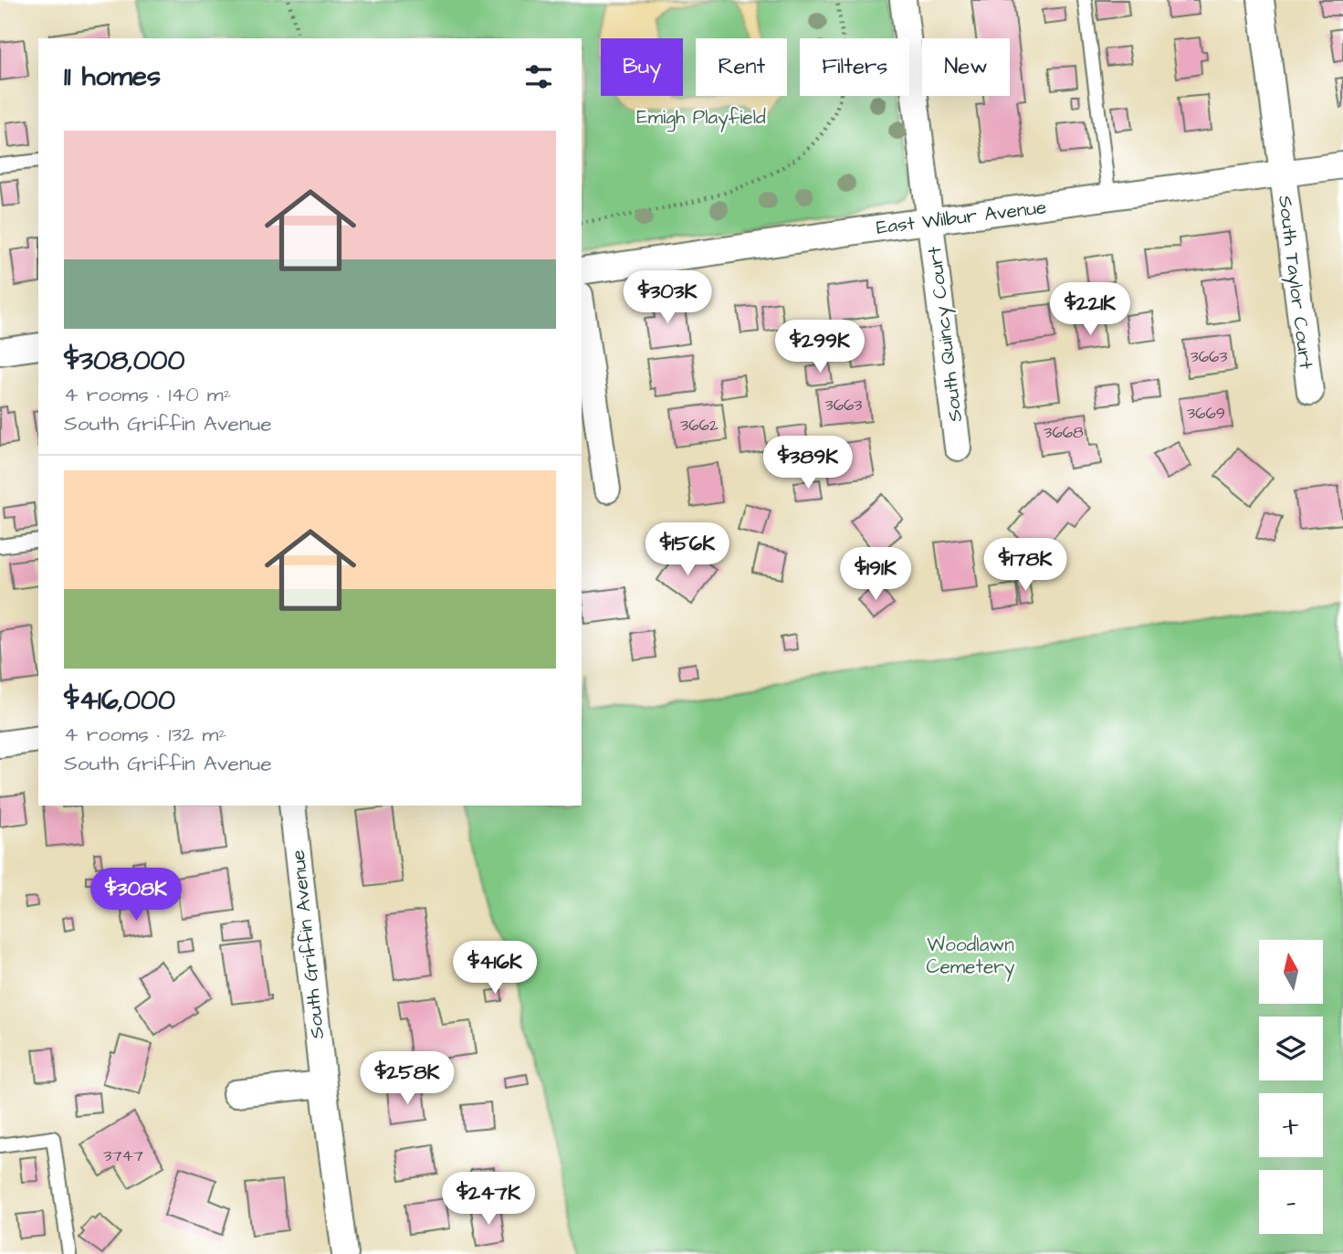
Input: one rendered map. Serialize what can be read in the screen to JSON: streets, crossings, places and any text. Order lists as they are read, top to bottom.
{
  "streets": {
    "street": [
      "East Wilbur Avenue",
      "South Taylor Court",
      "South Quincy Court",
      "South Griffin Avenue"
    ]
  },
  "crossings": [
    ["East Wilbur Avenue", "South Taylor Court"],
    ["East Wilbur Avenue", "South Quincy Court"]
  ],
  "parks": ["Emigh Playfield", "Woodlawn Cemetery"],
  "house_numbers": [
    "3663",
    "3663",
    "3669",
    "3662",
    "3668",
    "3747"
  ],
  "north": "top",
  "page": {
    "chip": [
      "Buy",
      "Rent",
      "Filters",
      "New"
    ],
    "heading": "11 homes",
    "list": [
      {
        "name": "$308,000",
        "note": "4 rooms · 140 m² · South Griffin Avenue"
      },
      {
        "name": "$416,000",
        "note": "4 rooms · 132 m² · South Griffin Avenue"
      }
    ],
    "price": [
      "$303K",
      "$221K",
      "$299K",
      "$389K",
      "$156K",
      "$178K",
      "$191K",
      "$308K",
      "$416K",
      "$258K",
      "$247K"
    ],
    "map_buttons": ["+", "−"]
  }
}
